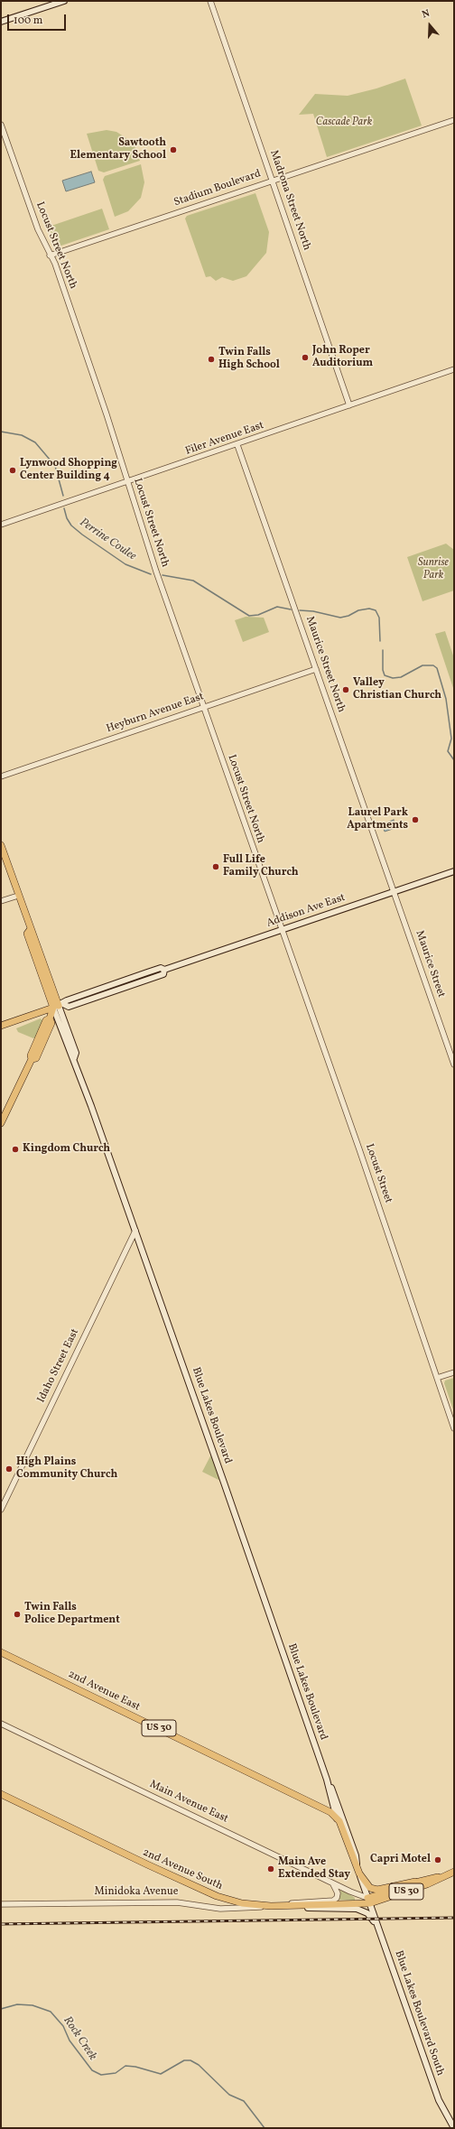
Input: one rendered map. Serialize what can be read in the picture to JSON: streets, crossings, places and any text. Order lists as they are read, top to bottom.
{
  "streets": {
    "main road": [
      "Addison Ave East",
      "Blue Lakes Boulevard",
      "2nd Avenue East",
      "US 30",
      "2nd Avenue South",
      "Blue Lakes Boulevard South"
    ],
    "street": [
      "Stadium Boulevard",
      "Madrona Street North",
      "Locust Street North",
      "Filer Avenue East",
      "Maurice Street North",
      "Heyburn Avenue East",
      "Maurice Street",
      "Locust Street",
      "Idaho Street East",
      "Main Avenue East",
      "Minidoka Avenue"
    ]
  },
  "crossings": [
    ["Stadium Boulevard", "Madrona Street North"],
    ["Stadium Boulevard", "Locust Street North"],
    ["Madrona Street North", "Filer Avenue East"],
    ["Locust Street North", "Filer Avenue East"],
    ["Locust Street North", "Heyburn Avenue East"],
    ["Locust Street North", "Addison Ave East"],
    ["Locust Street North", "Locust Street"],
    ["Filer Avenue East", "Maurice Street North"],
    ["Maurice Street North", "Heyburn Avenue East"],
    ["Maurice Street North", "Addison Ave East"],
    ["Maurice Street North", "Maurice Street"],
    ["Addison Ave East", "Maurice Street"],
    ["Addison Ave East", "Locust Street"],
    ["Addison Ave East", "Blue Lakes Boulevard"],
    ["Idaho Street East", "Blue Lakes Boulevard"],
    ["US 30", "Main Avenue East"],
    ["US 30", "2nd Avenue South"],
    ["US 30", "Blue Lakes Boulevard South"],
    ["Main Avenue East", "2nd Avenue South"],
    ["Main Avenue East", "Blue Lakes Boulevard South"],
    ["2nd Avenue South", "Minidoka Avenue"],
    ["2nd Avenue South", "Blue Lakes Boulevard South"]
  ],
  "water": ["Perrine Coulee", "Rock Creek"],
  "parks": ["Cascade Park", "Sunrise Park"],
  "places": [
    "Sawtooth Elementary School",
    "John Roper Auditorium",
    "Twin Falls High School",
    "Lynwood Shopping Center Building 4",
    "Valley Christian Church",
    "Laurel Park Apartments",
    "Full Life Family Church",
    "Kingdom Church",
    "High Plains Community Church",
    "Twin Falls Police Department",
    "Capri Motel",
    "Main Ave Extended Stay"
  ],
  "scale_bar": "100 m",
  "north": "top"
}
